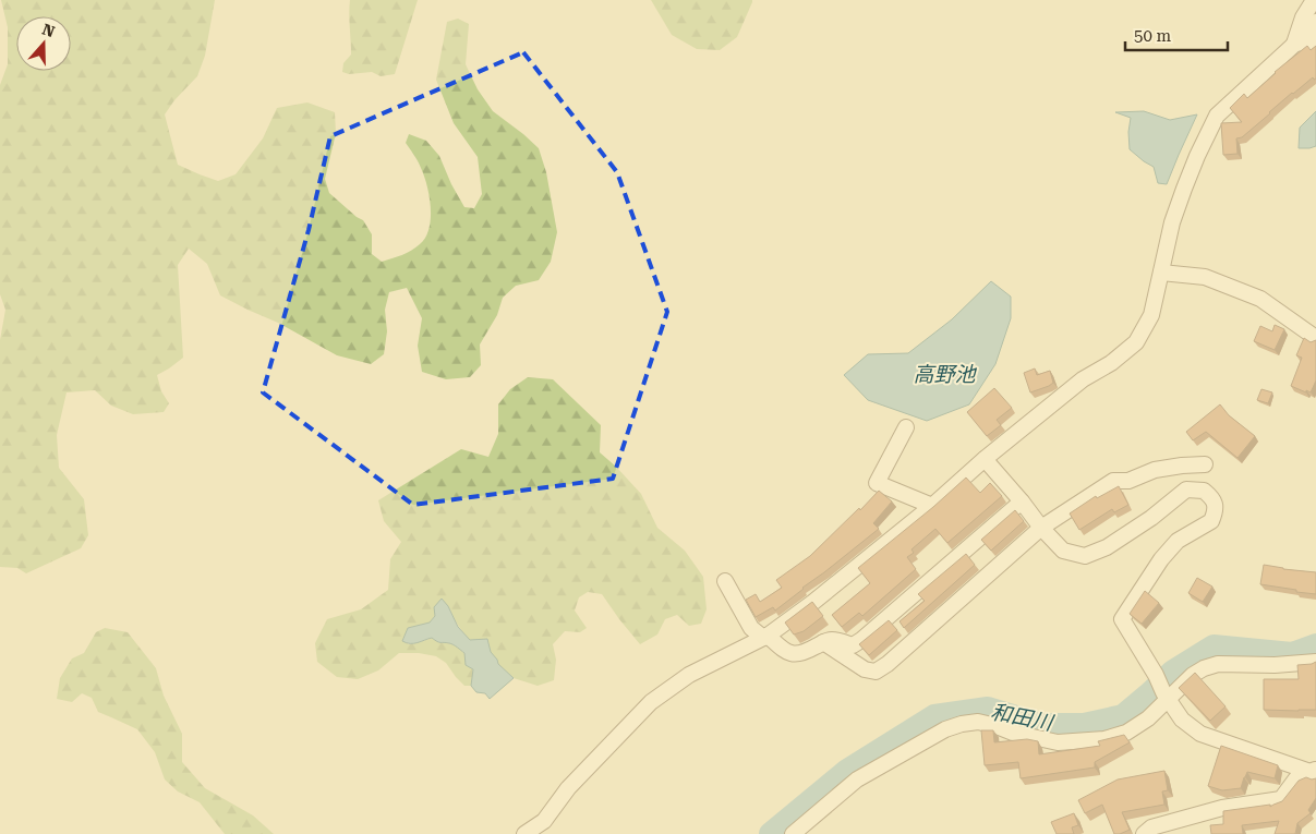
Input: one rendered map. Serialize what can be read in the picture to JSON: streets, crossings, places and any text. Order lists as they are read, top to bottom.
{
  "water": ["高野池", "和田川"],
  "scale_bar": "50 m",
  "north": "top"
}
